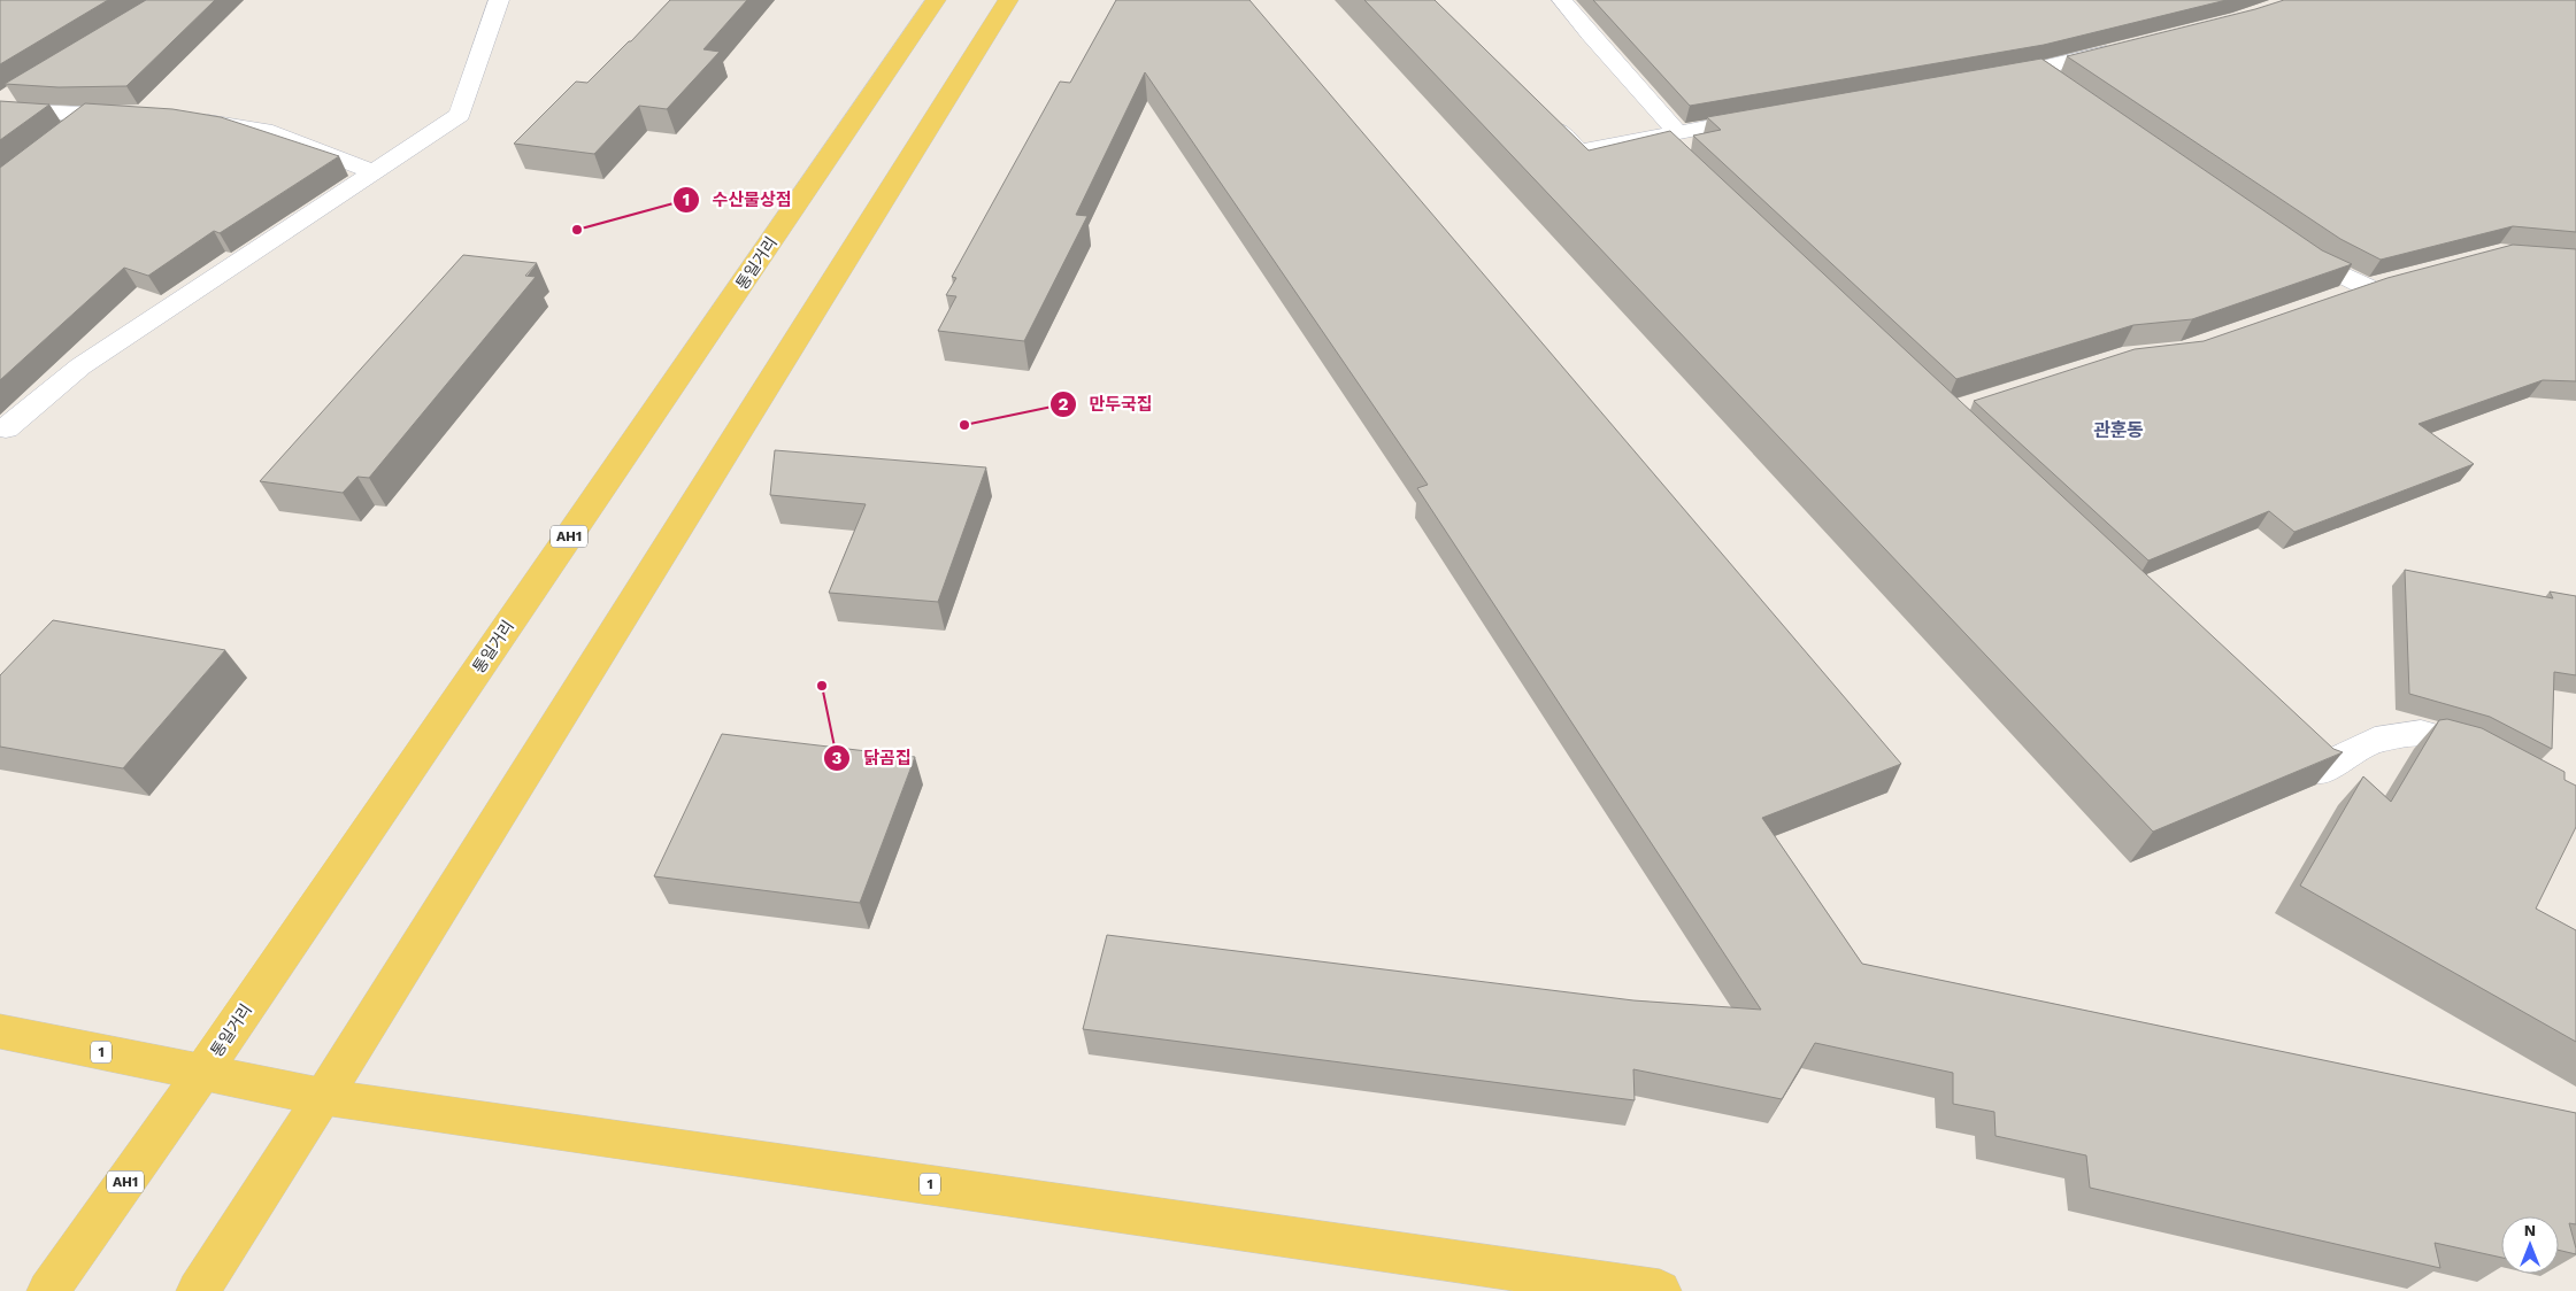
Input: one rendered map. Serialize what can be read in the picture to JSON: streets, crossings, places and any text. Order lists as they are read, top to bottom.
{
  "streets": {
    "main road": ["통일거리", "AH1", "1"]
  },
  "crossings": [
    ["통일거리", "1"]
  ],
  "districts": ["관훈동"],
  "places": ["수산물상점", "만두국집", "닭곰집"],
  "north": "top"
}
